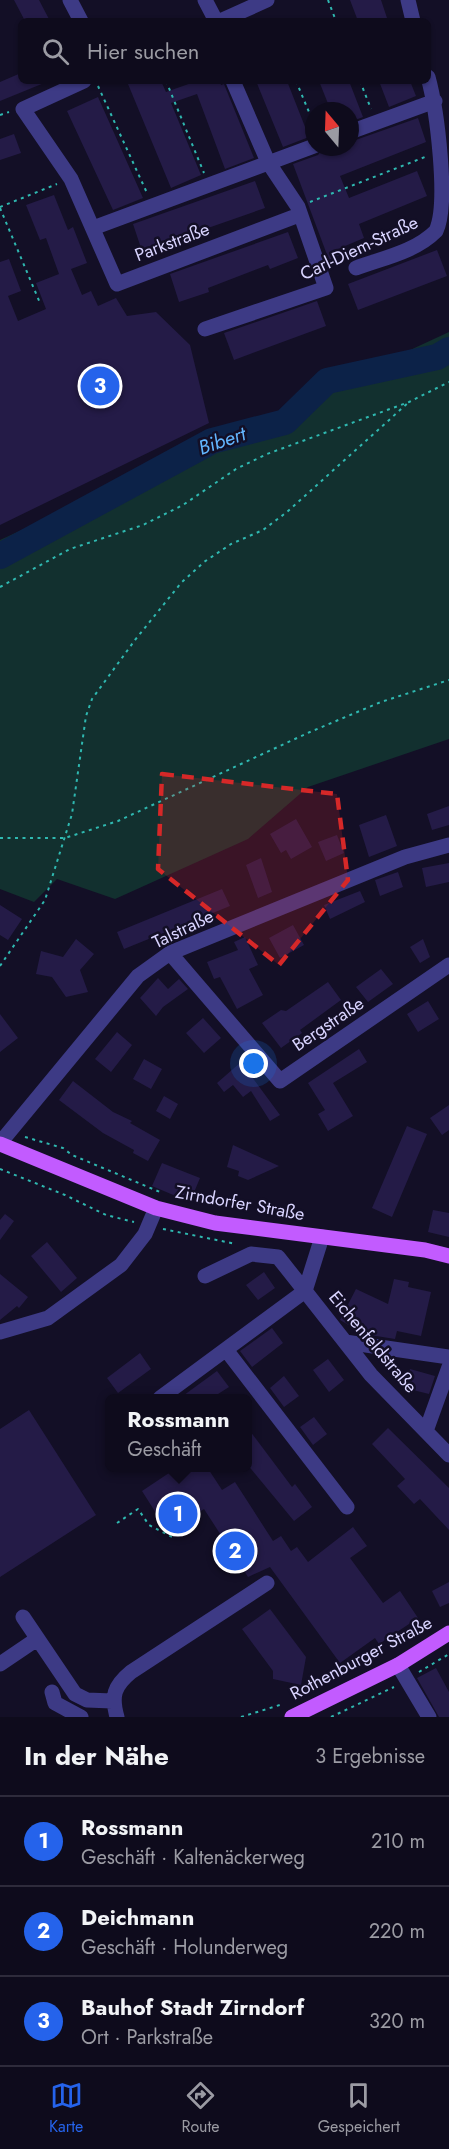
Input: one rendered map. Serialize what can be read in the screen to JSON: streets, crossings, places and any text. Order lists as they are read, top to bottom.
{
  "streets": {
    "main road": ["Zirndorfer Straße", "Rothenburger Straße"],
    "street": [
      "Parkstraße",
      "Carl-Diem-Straße",
      "Talstraße",
      "Bergstraße",
      "Eichenfeldstraße"
    ]
  },
  "crossings": [
    ["Parkstraße", "Carl-Diem-Straße"],
    ["Talstraße", "Bergstraße"],
    ["Talstraße", "Zirndorfer Straße"],
    ["Zirndorfer Straße", "Eichenfeldstraße"]
  ],
  "water": ["Bibert"],
  "north": "top",
  "page": {
    "search": "Hier suchen",
    "pins": ["3", "1", "2"],
    "popup": ["Rossmann", "Geschäft"],
    "heading": ["In der Nähe", "3 Ergebnisse"],
    "list": [
      {
        "mark": "1",
        "name": "Rossmann",
        "note": "Geschäft · Kaltenäckerweg",
        "value": "210 m"
      },
      {
        "mark": "2",
        "name": "Deichmann",
        "note": "Geschäft · Holunderweg",
        "value": "220 m"
      },
      {
        "mark": "3",
        "name": "Bauhof Stadt Zirndorf",
        "note": "Ort · Parkstraße",
        "value": "320 m"
      }
    ],
    "nav": ["Karte", "Route", "Gespeichert"]
  }
}
